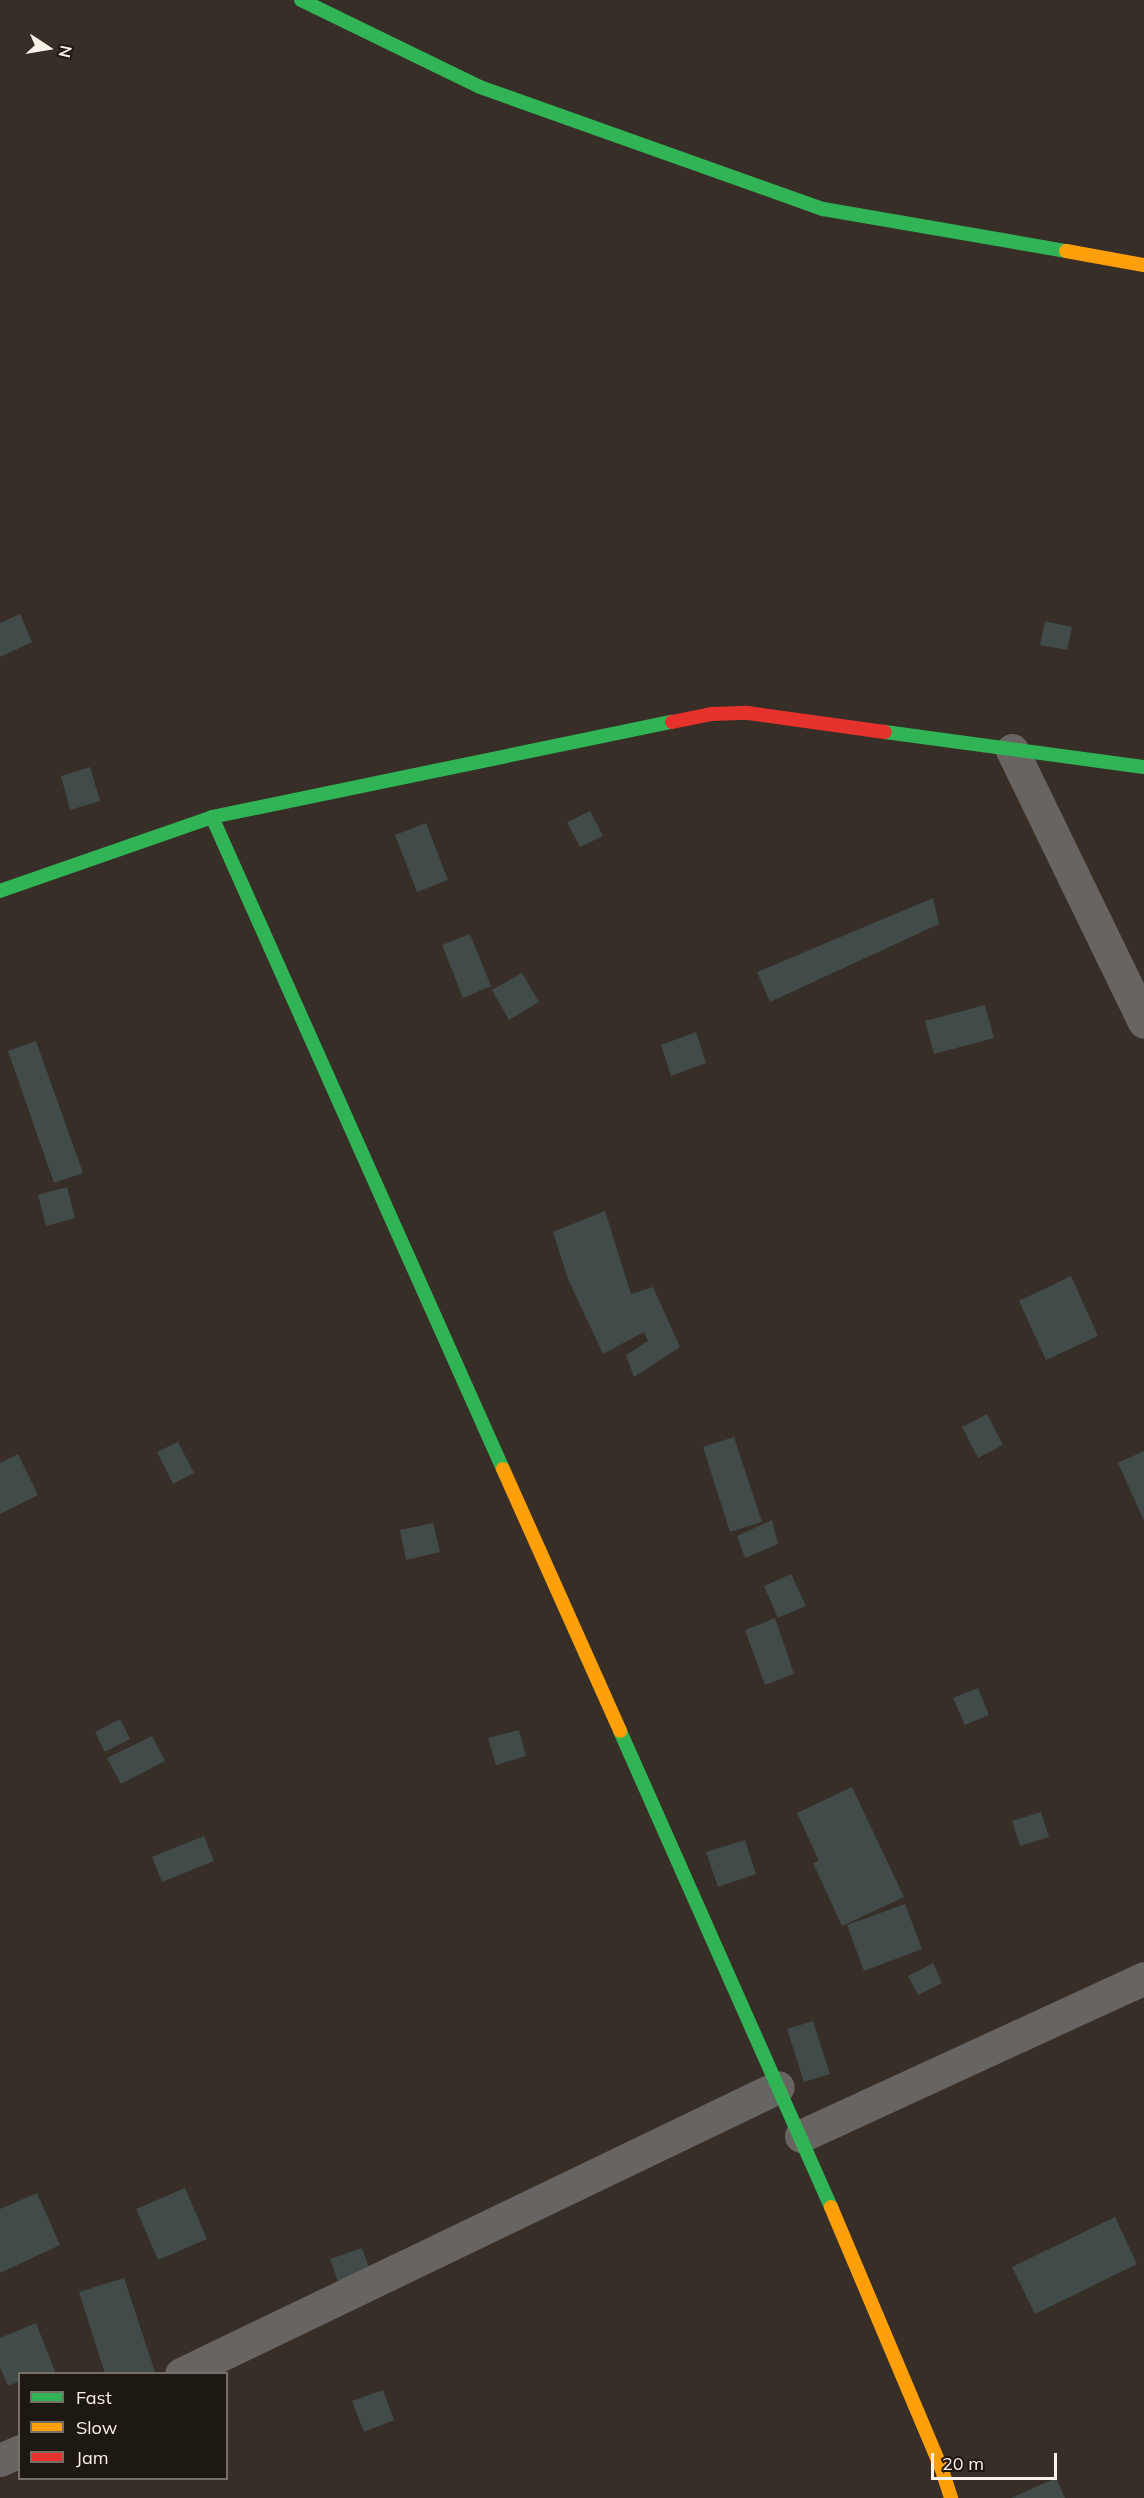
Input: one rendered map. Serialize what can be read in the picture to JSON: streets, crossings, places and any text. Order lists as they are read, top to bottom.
{
  "legend": ["Fast", "Slow", "Jam"],
  "scale_bar": "20 m",
  "north": "right"
}
